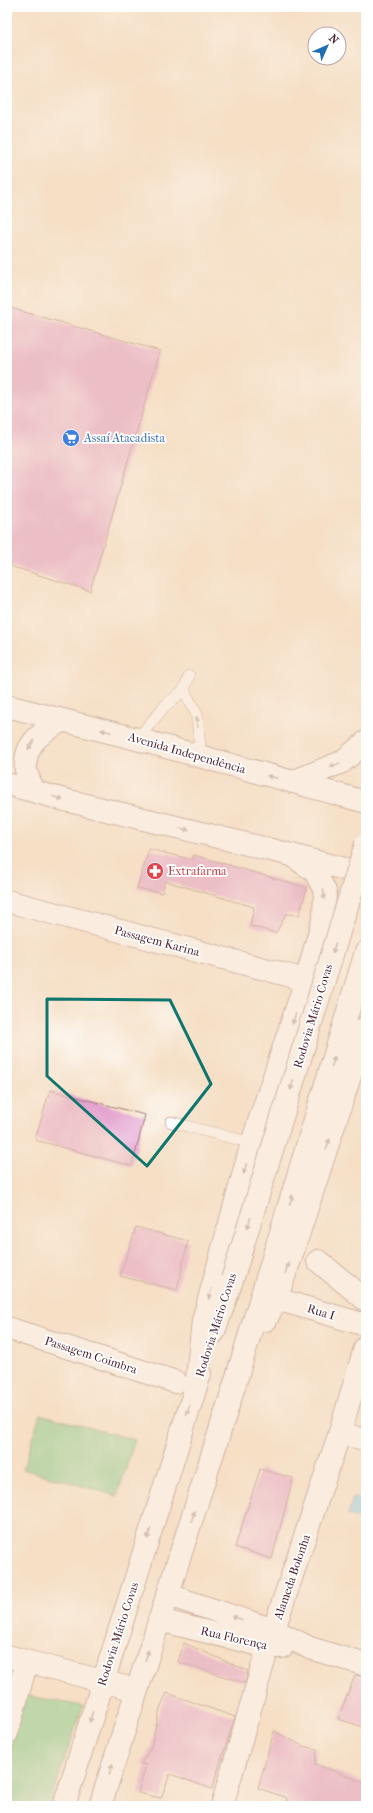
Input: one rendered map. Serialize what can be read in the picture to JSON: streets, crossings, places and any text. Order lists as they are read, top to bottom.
{
  "streets": {
    "main road": [
      "Avenida Independência",
      "Passagem Karina",
      "Rodovia Mário Covas",
      "Rua I",
      "Passagem Coimbra",
      "Alameda Bolonha",
      "Rua Florença"
    ]
  },
  "crossings": [
    ["Rodovia Mário Covas", "Passagem Coimbra"],
    ["Alameda Bolonha", "Rua Florença"]
  ],
  "places": {
    "supermarket": ["Assaí Atacadista"],
    "pharmacy": ["Extrafarma"]
  },
  "north": "top right"
}
